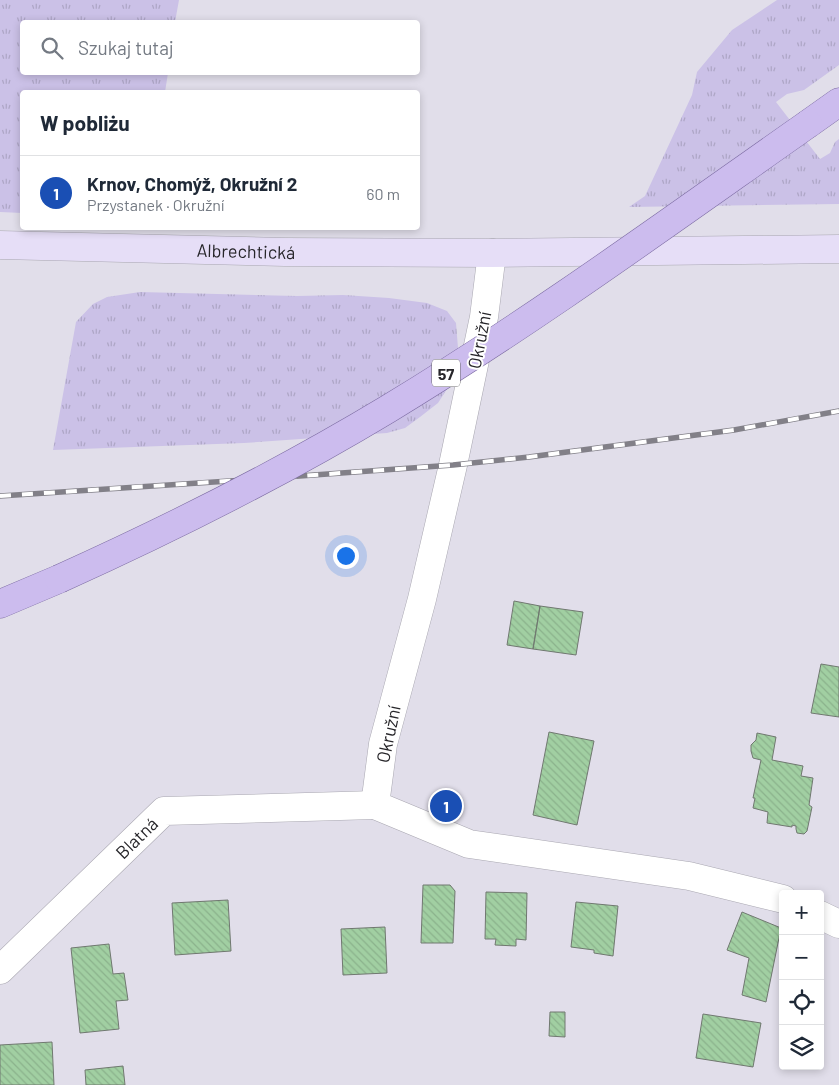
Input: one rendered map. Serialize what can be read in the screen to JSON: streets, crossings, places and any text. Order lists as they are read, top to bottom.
{
  "streets": {
    "main road": ["Albrechtická", "57"],
    "street": ["Okružní", "Blatná"]
  },
  "crossings": [
    ["Albrechtická", "Okružní"],
    ["Okružní", "Blatná"]
  ],
  "page": {
    "search": "Szukaj tutaj",
    "heading": "W pobliżu",
    "list": [
      {
        "mark": "1",
        "name": "Krnov, Chomýž, Okružní 2",
        "note": "Przystanek · Okružní",
        "value": "60 m"
      }
    ],
    "pins": "1",
    "map_buttons": ["+", "−"]
  }
}
